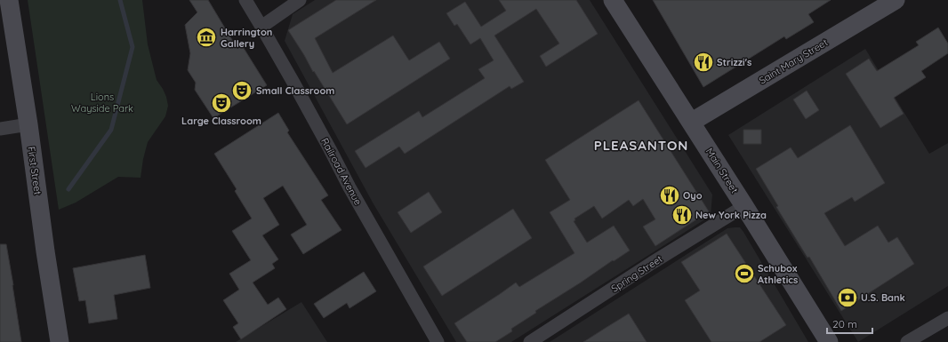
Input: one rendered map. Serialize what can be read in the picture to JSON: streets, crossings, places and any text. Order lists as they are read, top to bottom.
{
  "streets": {
    "street": [
      "Saint Mary Street",
      "First Street",
      "Main Street",
      "Railroad Avenue",
      "Spring Street"
    ]
  },
  "crossings": [
    ["Saint Mary Street", "Main Street"],
    ["Main Street", "Spring Street"]
  ],
  "districts": ["PLEASANTON"],
  "parks": ["Lions Wayside Park"],
  "places": {
    "museum": ["Harrington Gallery"],
    "restaurant": ["Strizzi's", "Oyo", "New York Pizza"],
    "theatre": ["Small Classroom", "Large Classroom"],
    "sports": ["Schubox Athletics"],
    "bank": ["U.S. Bank"]
  },
  "scale_bar": "20 m"
}
